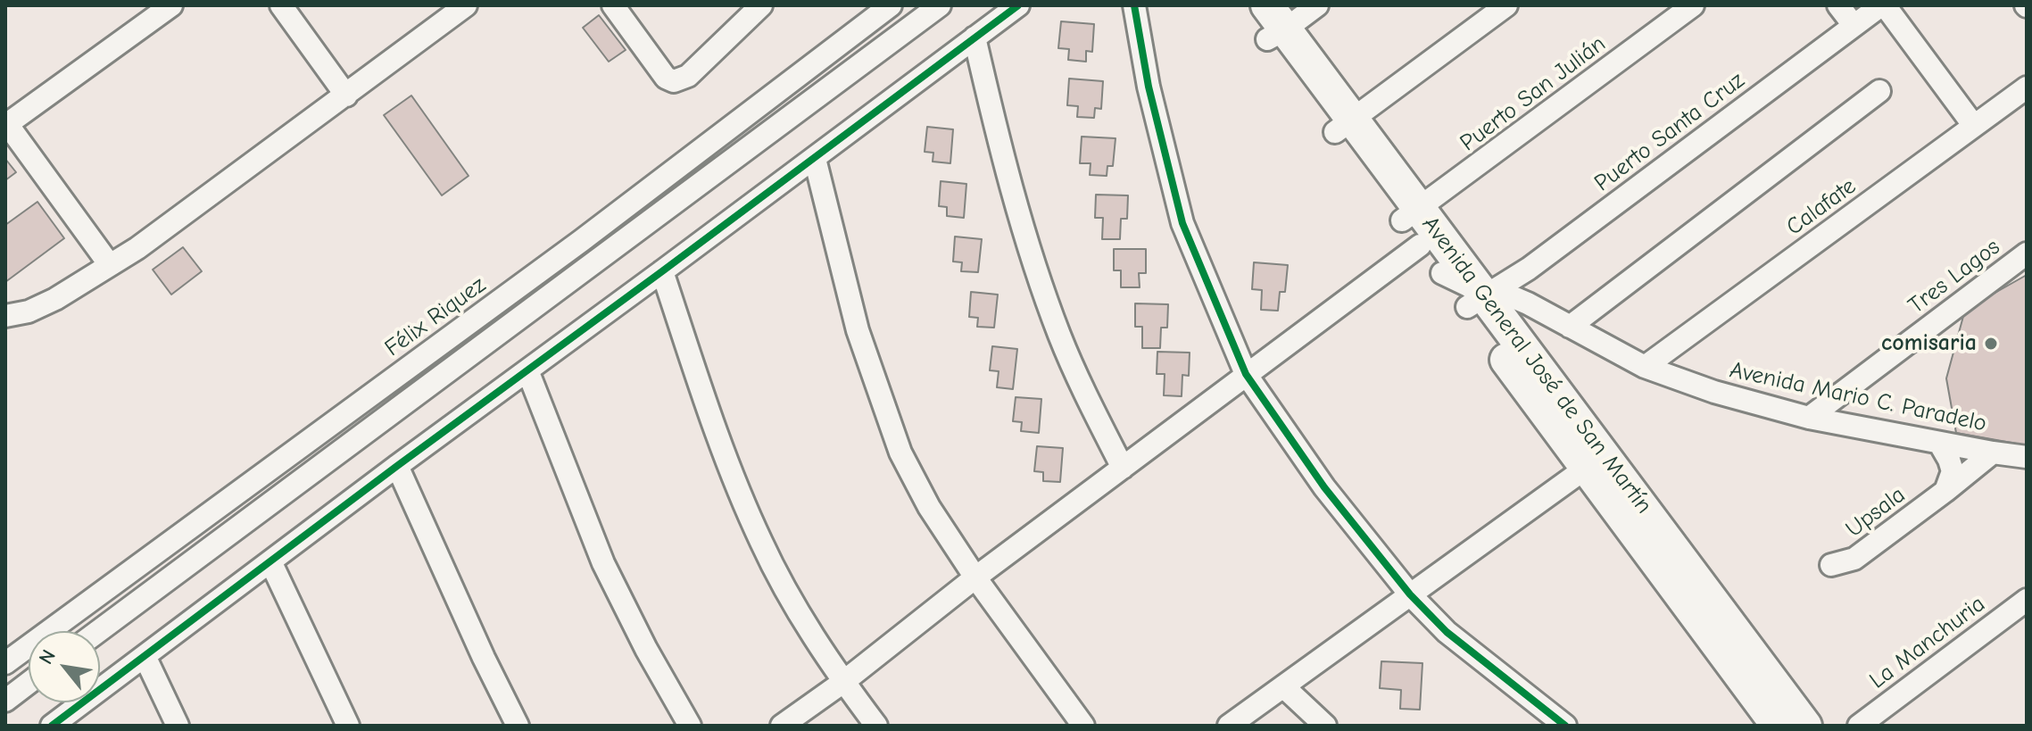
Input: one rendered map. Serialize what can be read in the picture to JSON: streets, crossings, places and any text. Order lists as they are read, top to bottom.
{
  "streets": {
    "highway": ["Avenida General José de San Martín"],
    "street": [
      "Puerto San Julián",
      "Puerto Santa Cruz",
      "Calafate",
      "Tres Lagos",
      "Félix Riquez",
      "Avenida Mario C. Paradelo",
      "Upsala",
      "La Manchuria"
    ]
  },
  "crossings": [
    ["Puerto San Julián", "Avenida General José de San Martín"],
    ["Puerto Santa Cruz", "Avenida General José de San Martín"],
    ["Puerto Santa Cruz", "Avenida Mario C. Paradelo"],
    ["Calafate", "Avenida Mario C. Paradelo"],
    ["Tres Lagos", "Avenida Mario C. Paradelo"],
    ["Avenida General José de San Martín", "Avenida Mario C. Paradelo"],
    ["Avenida Mario C. Paradelo", "Upsala"]
  ],
  "places": ["comisaria"],
  "north": "top left"
}
